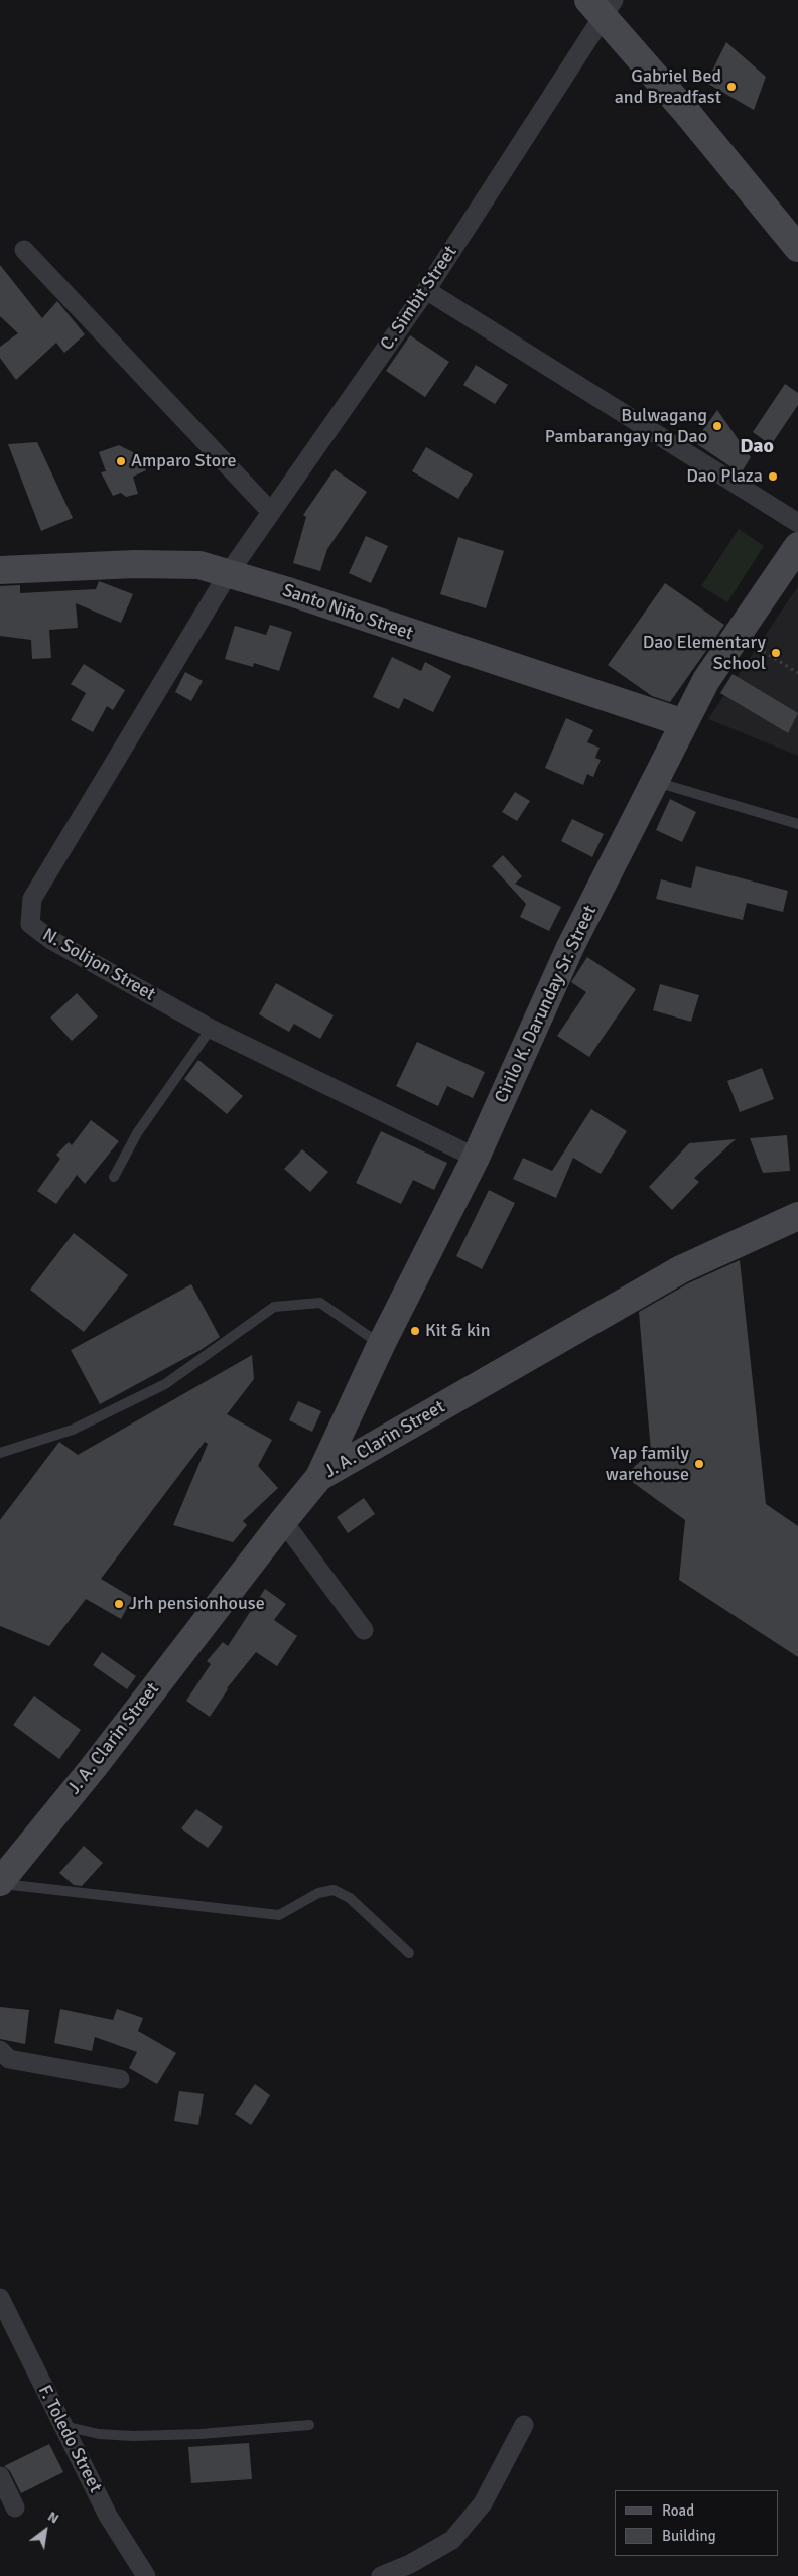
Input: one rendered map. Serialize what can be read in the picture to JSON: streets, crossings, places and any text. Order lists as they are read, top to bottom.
{
  "streets": {
    "main road": ["Santo Niño Street", "Cirilo K. Darunday Sr. Street", "J. A. Clarin Street"],
    "street": ["C. Simbit Street", "N. Solijon Street", "F. Toledo Street"]
  },
  "crossings": [
    ["C. Simbit Street", "Santo Niño Street"],
    ["C. Simbit Street", "N. Solijon Street"],
    ["Santo Niño Street", "N. Solijon Street"],
    ["Santo Niño Street", "Cirilo K. Darunday Sr. Street"],
    ["N. Solijon Street", "Cirilo K. Darunday Sr. Street"],
    ["Cirilo K. Darunday Sr. Street", "J. A. Clarin Street"]
  ],
  "districts": ["Dao"],
  "places": [
    "Gabriel Bed and Breadfast",
    "Bulwagang Pambarangay ng Dao",
    "Amparo Store",
    "Dao Plaza",
    "Dao Elementary School",
    "Kit & kin",
    "Yap family warehouse",
    "Jrh pensionhouse"
  ],
  "legend": ["Road", "Building"],
  "north": "top right"
}
